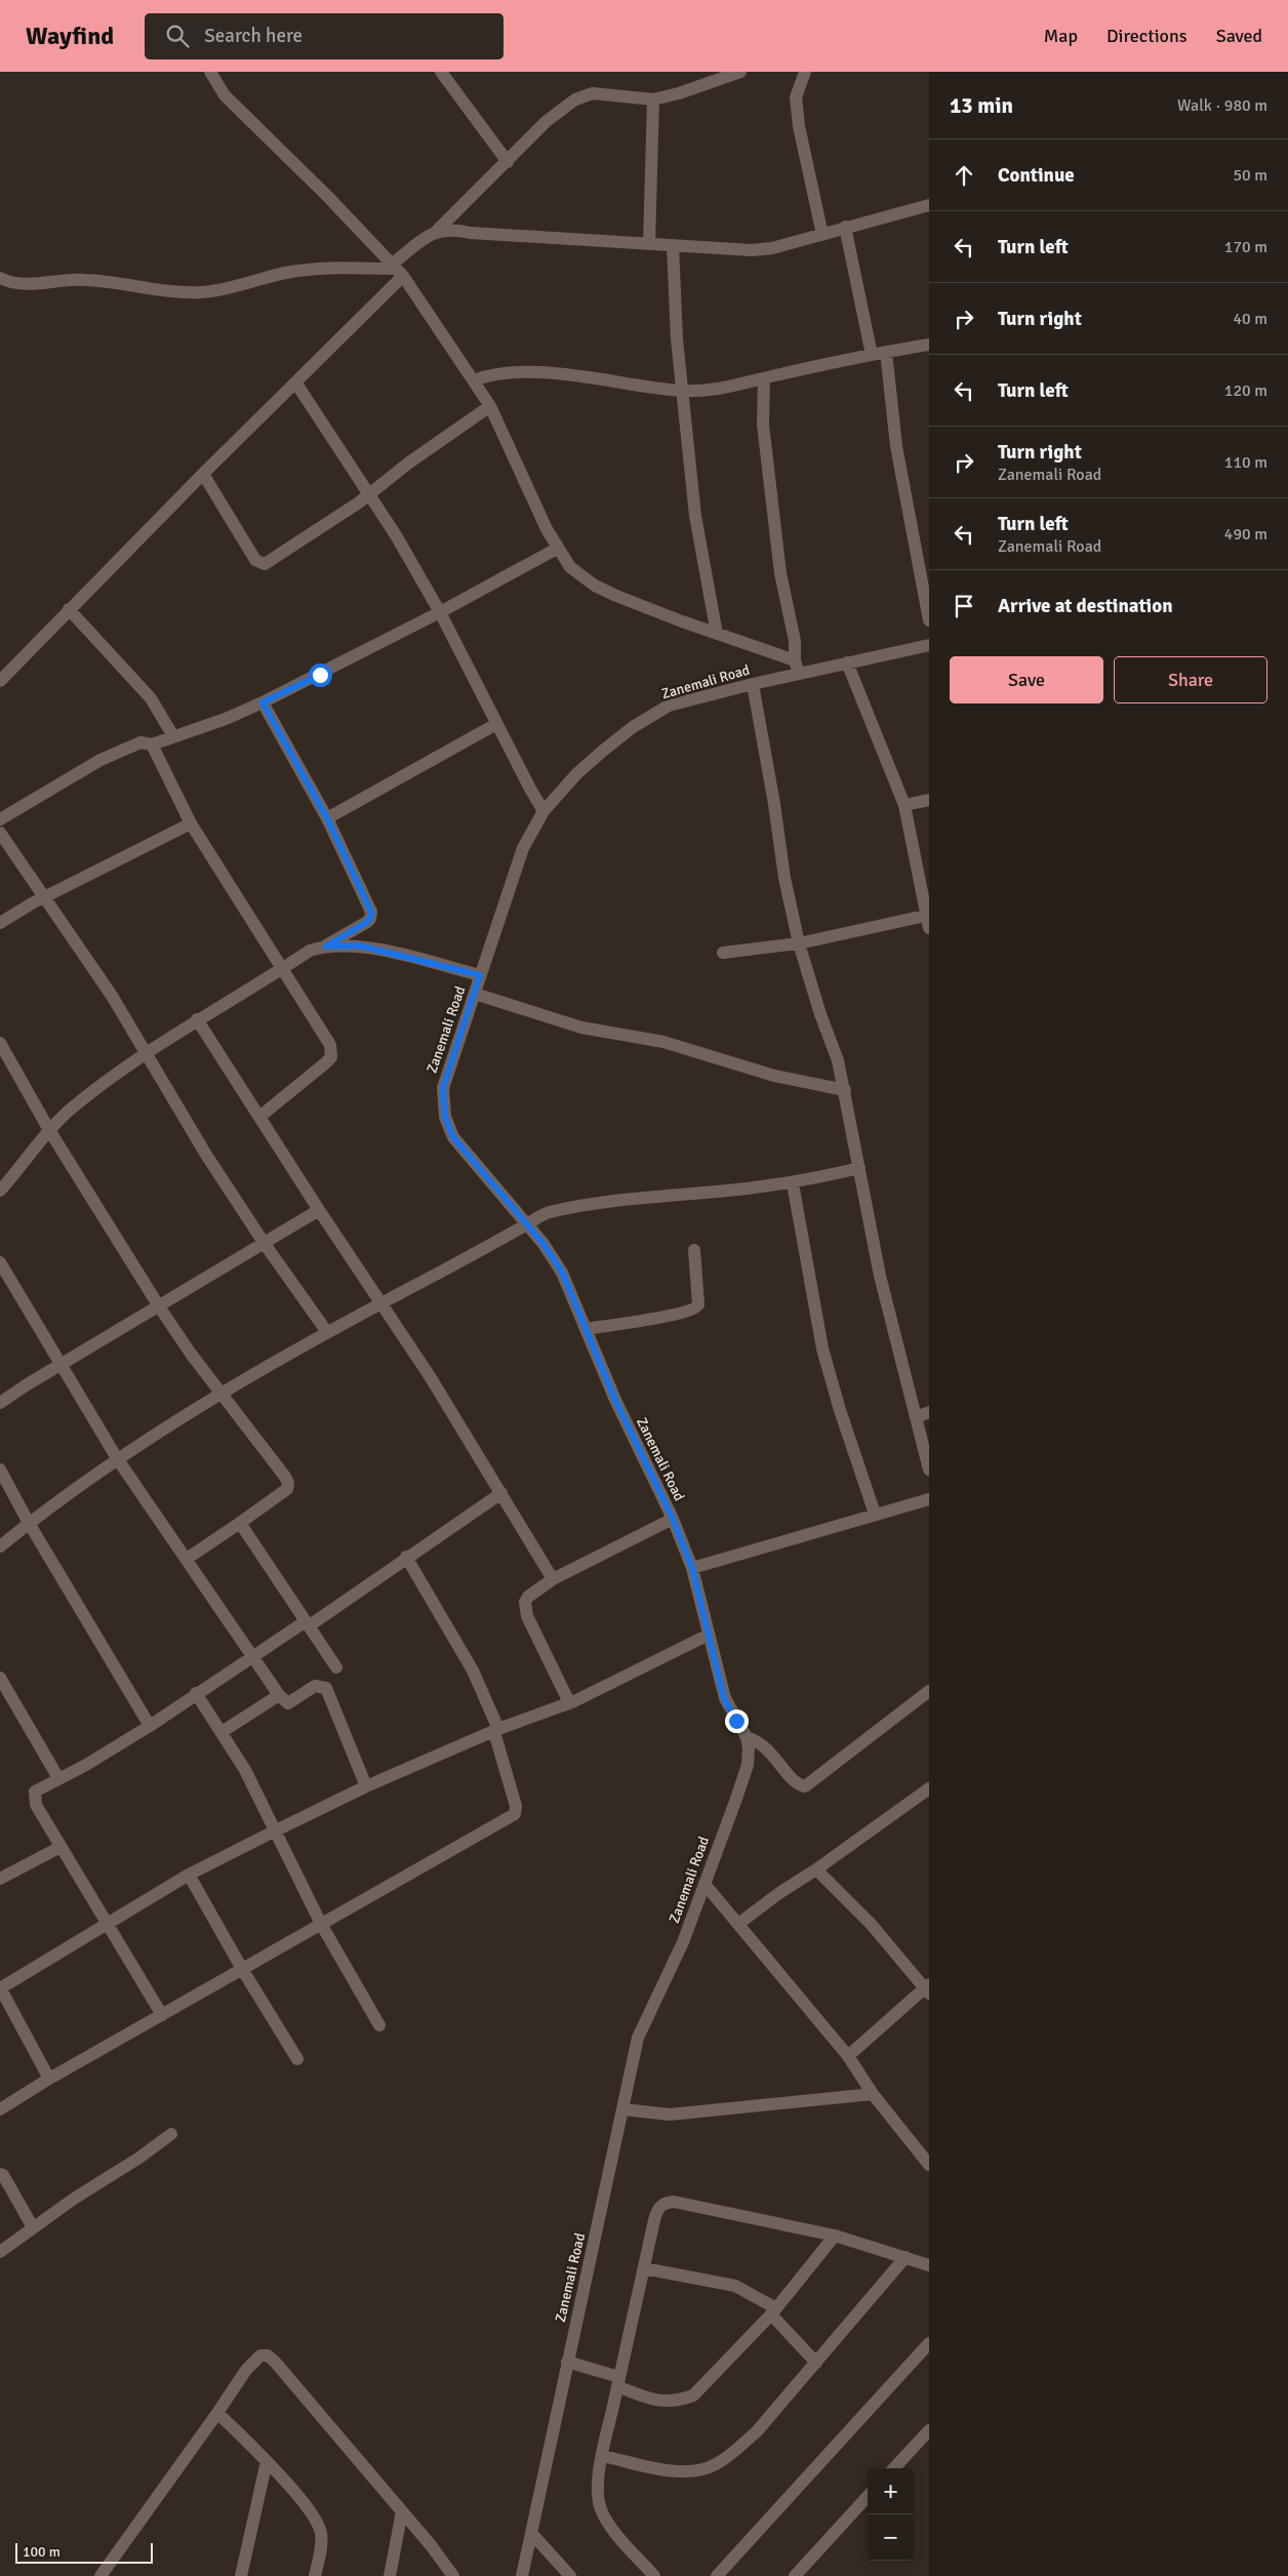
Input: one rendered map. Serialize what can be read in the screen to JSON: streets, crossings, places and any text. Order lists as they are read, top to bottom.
{
  "streets": {
    "street": ["Zanemali Road"]
  },
  "scale_bar": "100 m",
  "page": {
    "header": "Wayfind",
    "search": "Search here",
    "nav": ["Map", "Directions", "Saved"],
    "heading": ["13 min", "Walk · 980 m"],
    "list": [
      ["Continue", "50 m"],
      ["Turn left", "170 m"],
      ["Turn right", "40 m"],
      ["Turn left", "120 m"],
      ["Turn right", "Zanemali Road", "110 m"],
      ["Turn left", "Zanemali Road", "490 m"],
      "Arrive at destination"
    ],
    "buttons": ["Save", "Share"],
    "map_buttons": ["+", "−"],
    "scale": "100 m"
  }
}
